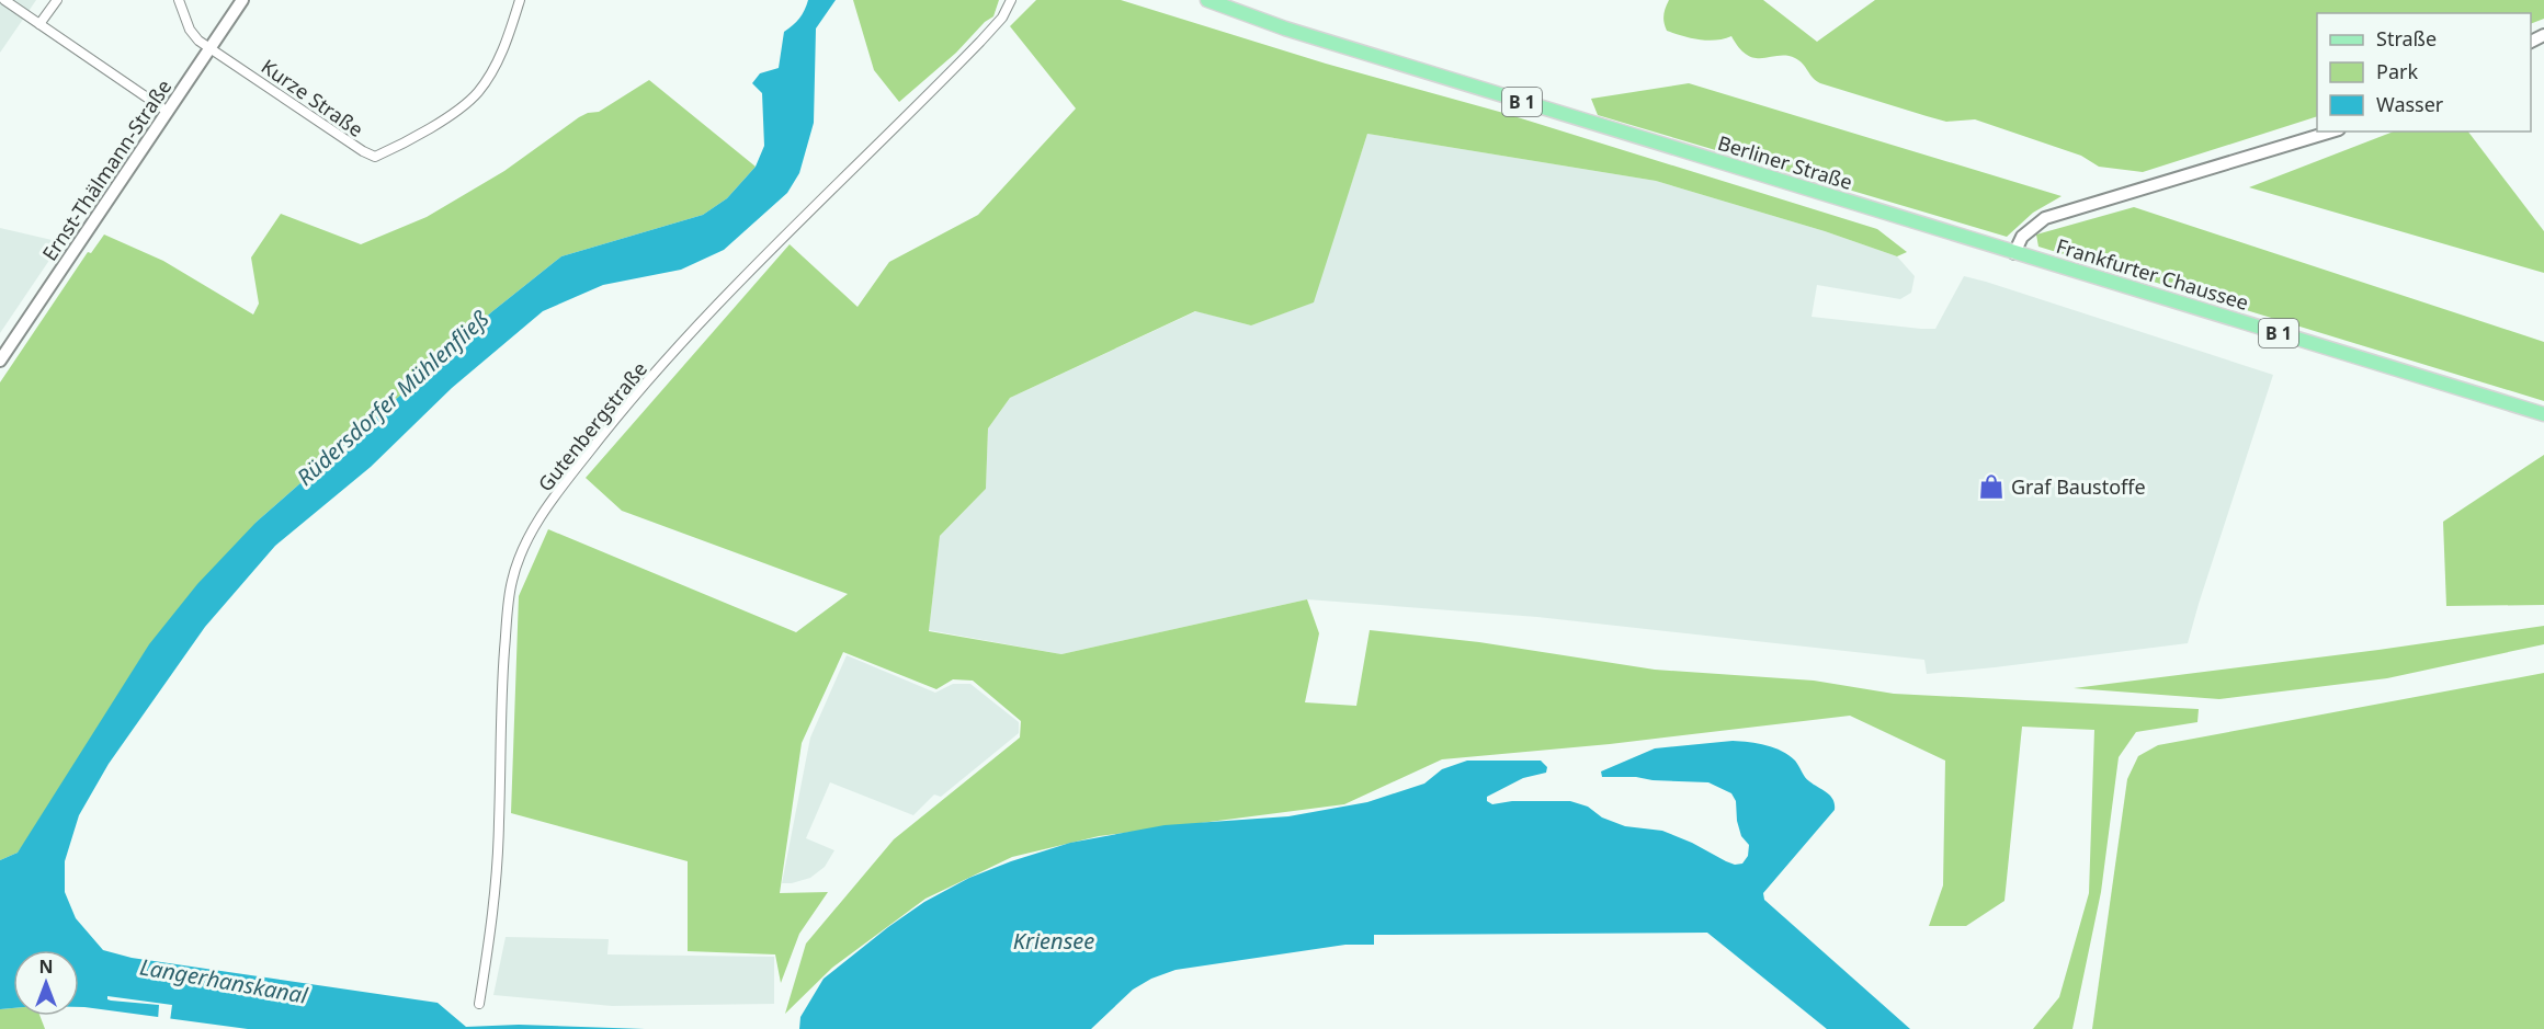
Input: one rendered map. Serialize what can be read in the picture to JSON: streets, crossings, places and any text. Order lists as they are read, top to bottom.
{
  "streets": {
    "main road": [
      "B 1",
      "Berliner Straße",
      "Ernst-Thälmann-Straße",
      "Frankfurter Chaussee"
    ],
    "street": ["Kurze Straße", "Gutenbergstraße"]
  },
  "crossings": [
    ["Kurze Straße", "Ernst-Thälmann-Straße"],
    ["Berliner Straße", "Frankfurter Chaussee"]
  ],
  "water": ["Rüdersdorfer Mühlenfließ", "Kriensee", "Langerhanskanal"],
  "places": {
    "shop": ["Graf Baustoffe"]
  },
  "legend": ["Straße", "Park", "Wasser"],
  "north": "top"
}
